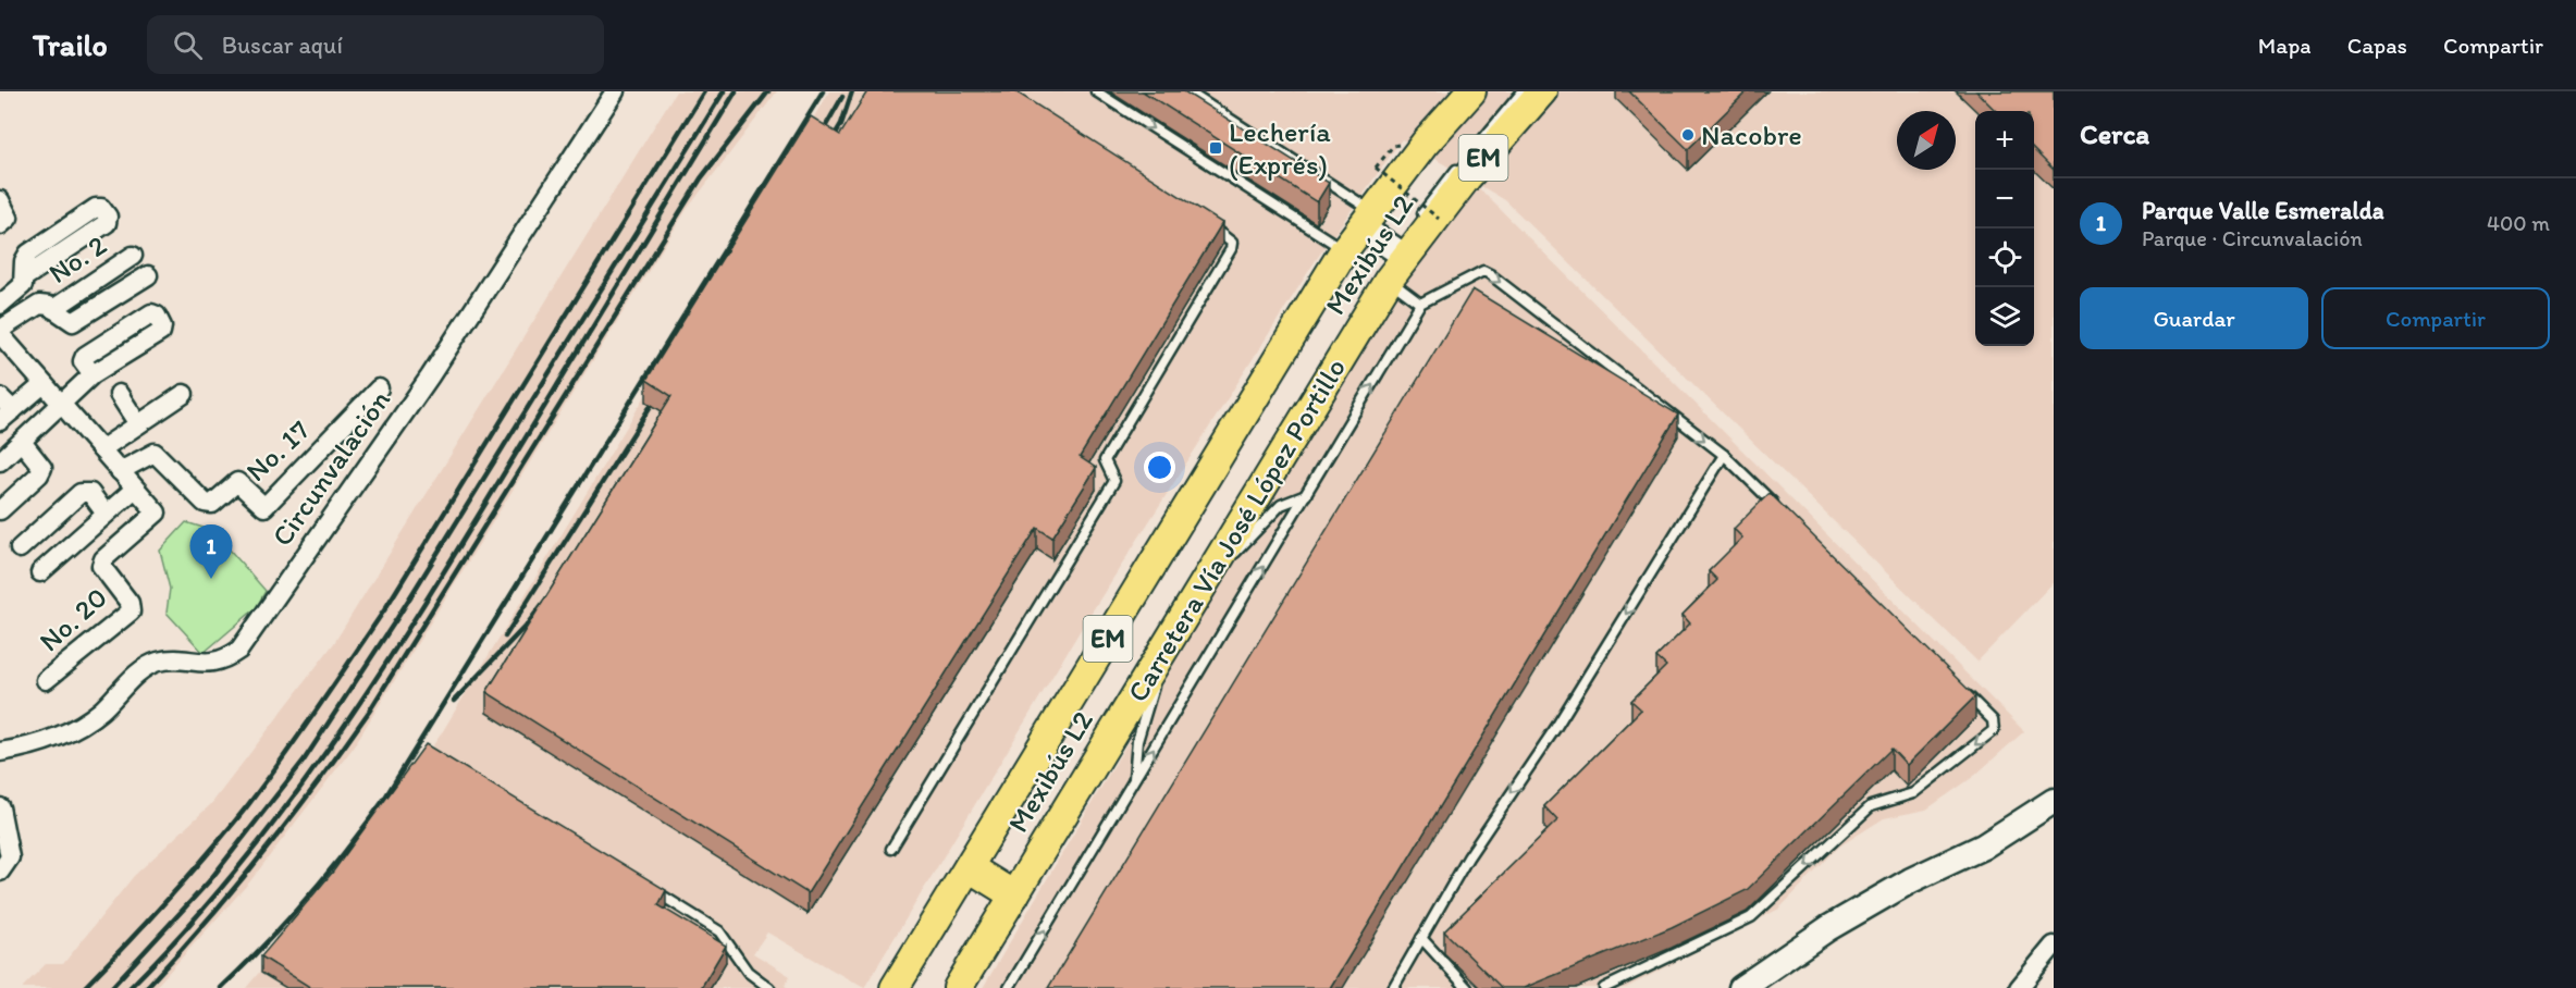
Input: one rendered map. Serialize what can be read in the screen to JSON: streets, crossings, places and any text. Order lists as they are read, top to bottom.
{
  "streets": {
    "main road": ["EM", "Carretera Vía José López Portillo"],
    "street": [
      "No. 2",
      "No. 17",
      "Circunvalación",
      "No. 20"
    ],
    "lane": ["Mexibús L2"]
  },
  "crossings": [
    ["Mexibús L2", "Carretera Vía José López Portillo"]
  ],
  "places": {
    "other": ["Nacobre"],
    "transit": ["Lechería (Exprés)"]
  },
  "north": "top right",
  "page": {
    "header": "Trailo",
    "search": "Buscar aquí",
    "nav": ["Mapa", "Capas", "Compartir"],
    "heading": "Cerca",
    "map_buttons": ["+", "−"],
    "list": [
      {
        "mark": "1",
        "name": "Parque Valle Esmeralda",
        "note": "Parque · Circunvalación",
        "value": "400 m"
      }
    ],
    "buttons": ["Guardar", "Compartir"],
    "pins": "1"
  }
}
